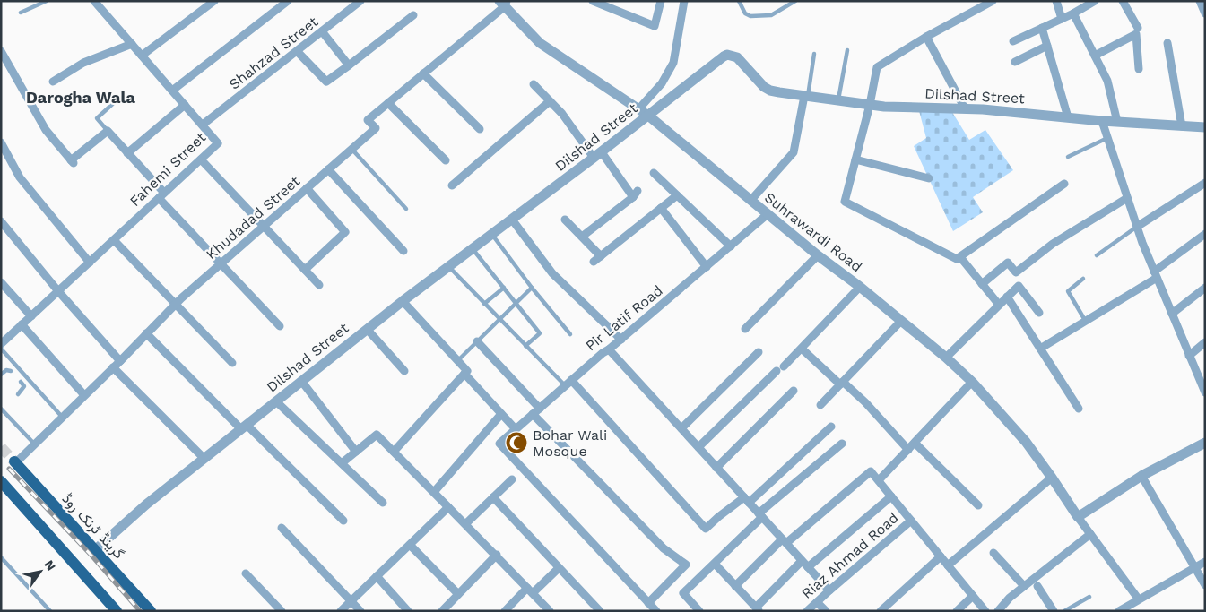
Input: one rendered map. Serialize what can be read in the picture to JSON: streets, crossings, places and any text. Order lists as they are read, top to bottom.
{
  "streets": {
    "main road": ["گرینڈ ٹرنک روڈ"],
    "street": [
      "Shahzad Street",
      "Dilshad Street",
      "Fahemi Street",
      "Khudadad Street",
      "Suhrawardi Road",
      "Pir Latif Road",
      "Riaz Ahmad Road"
    ]
  },
  "crossings": [
    ["Shahzad Street", "Fahemi Street"],
    ["Dilshad Street", "Suhrawardi Road"],
    ["Dilshad Street", "گرینڈ ٹرنک روڈ"],
    ["Khudadad Street", "Suhrawardi Road"],
    ["Khudadad Street", "گرینڈ ٹرنک روڈ"],
    ["Suhrawardi Road", "Pir Latif Road"]
  ],
  "districts": ["Darogha Wala"],
  "places": {
    "mosque": ["Bohar Wali Mosque"]
  },
  "north": "top right"
}
